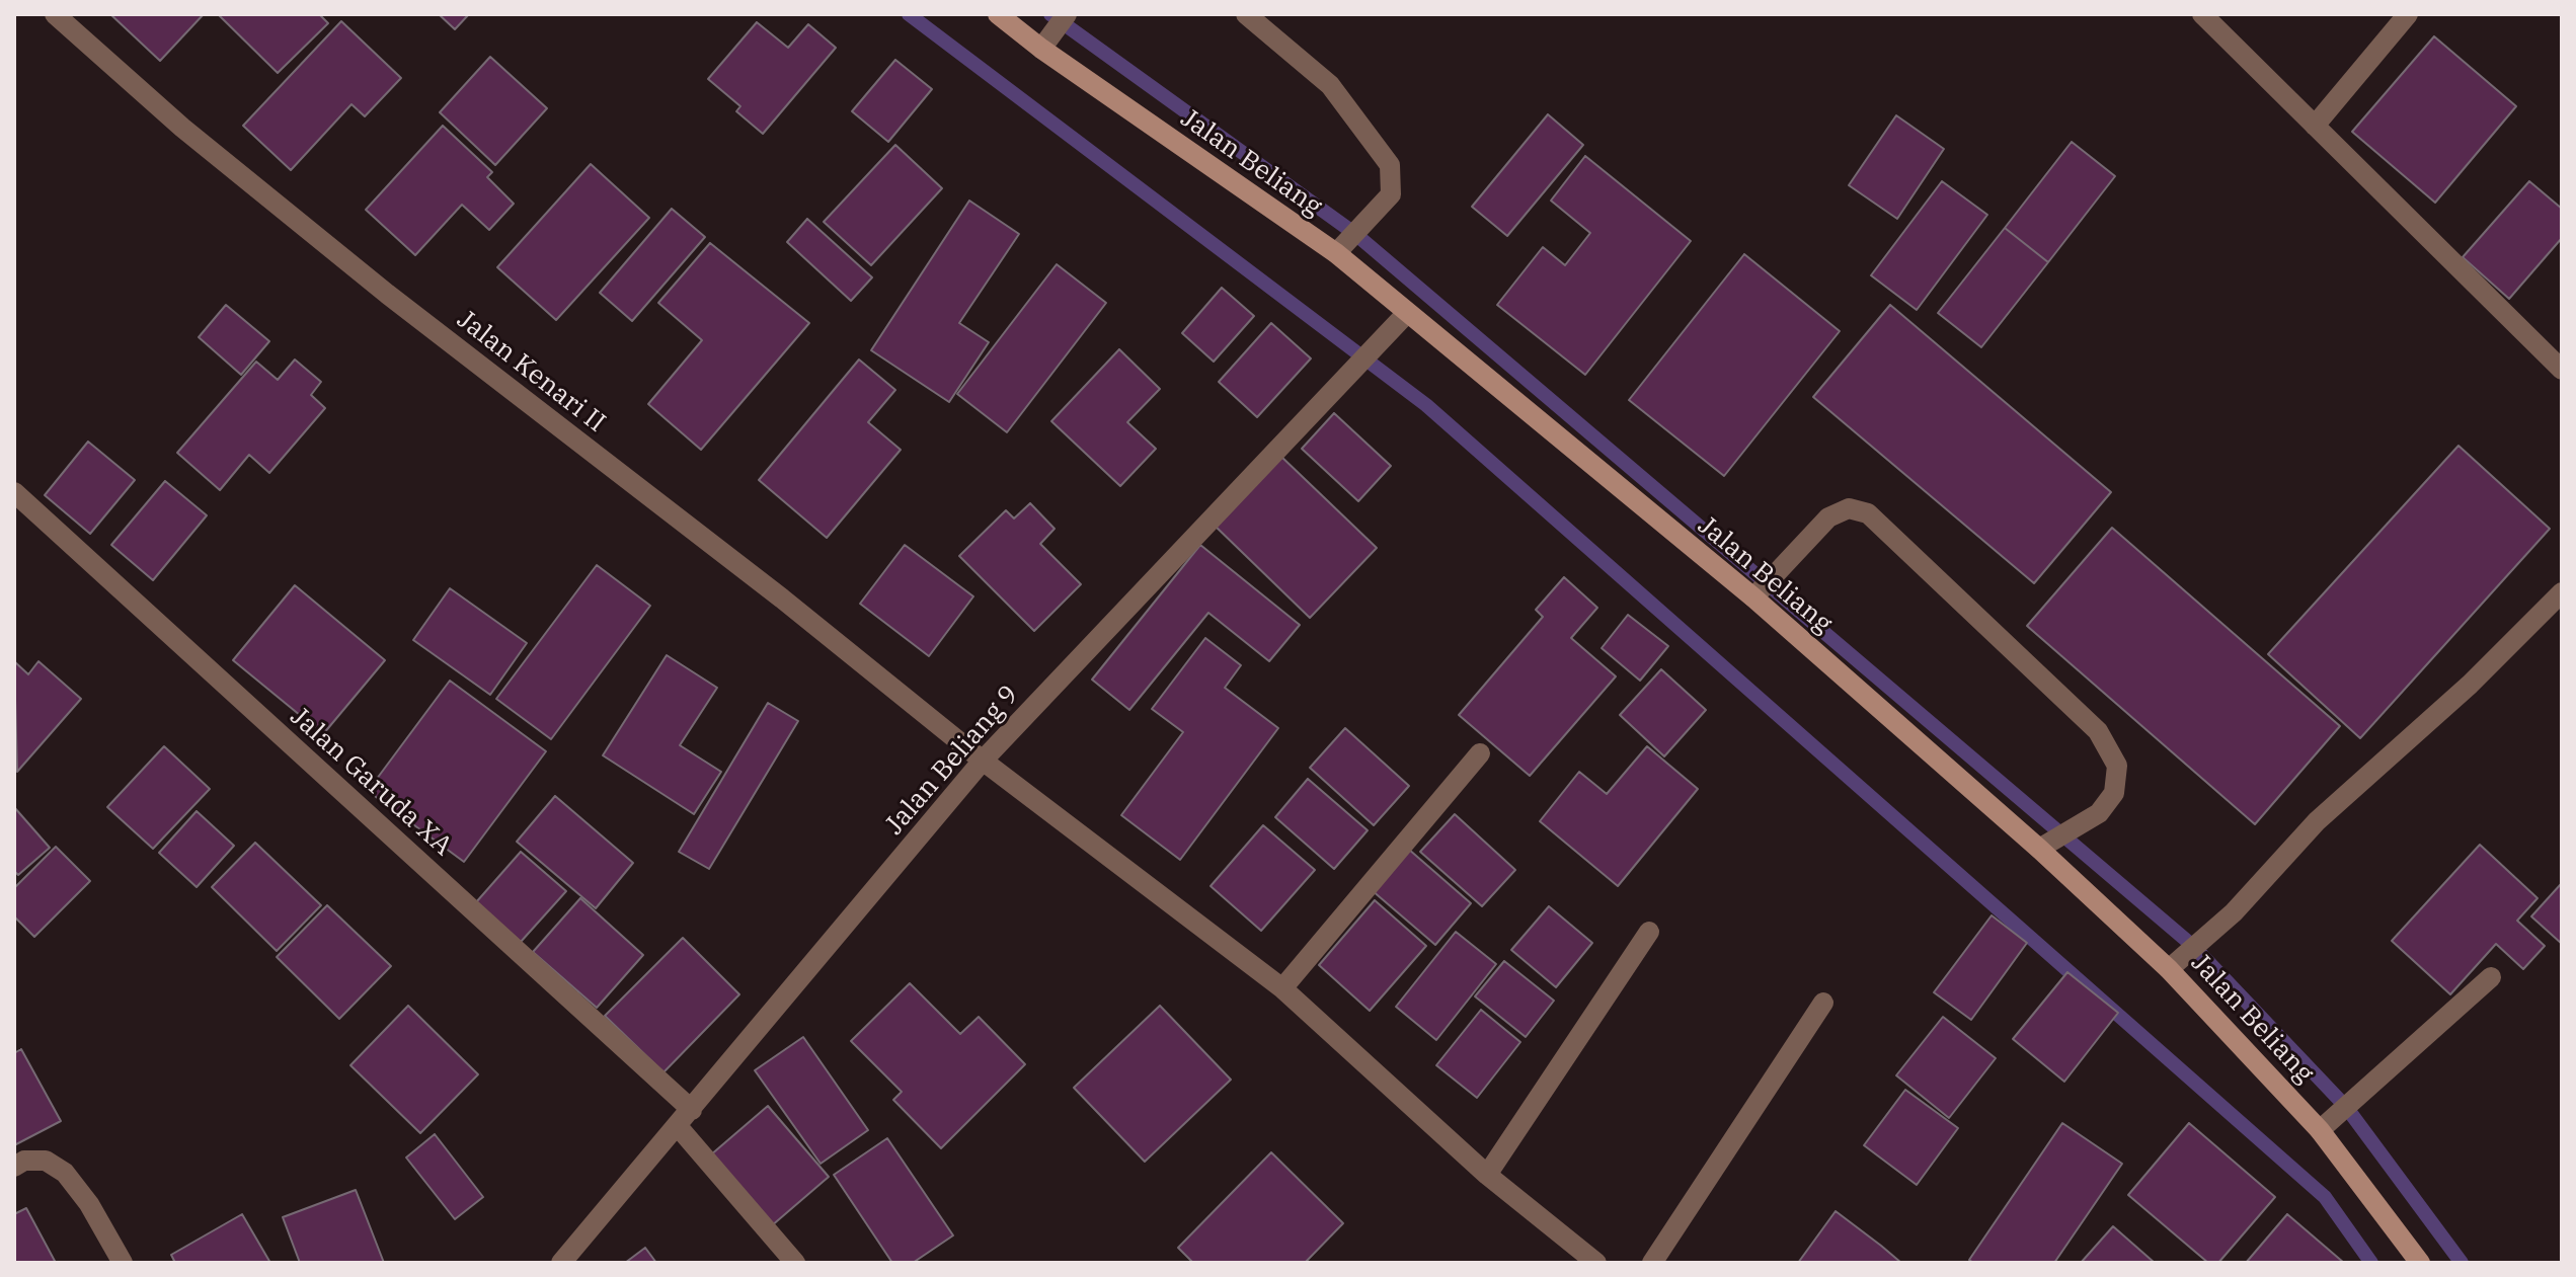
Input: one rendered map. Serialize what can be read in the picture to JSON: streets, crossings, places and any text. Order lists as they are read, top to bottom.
{
  "streets": {
    "street": [
      "Jalan Beliang",
      "Jalan Kenari II",
      "Jalan Beliang 9",
      "Jalan Garuda XA"
    ]
  },
  "crossings": [
    ["Jalan Beliang", "Jalan Beliang 9"],
    ["Jalan Kenari II", "Jalan Beliang 9"],
    ["Jalan Beliang 9", "Jalan Garuda XA"]
  ]
}
